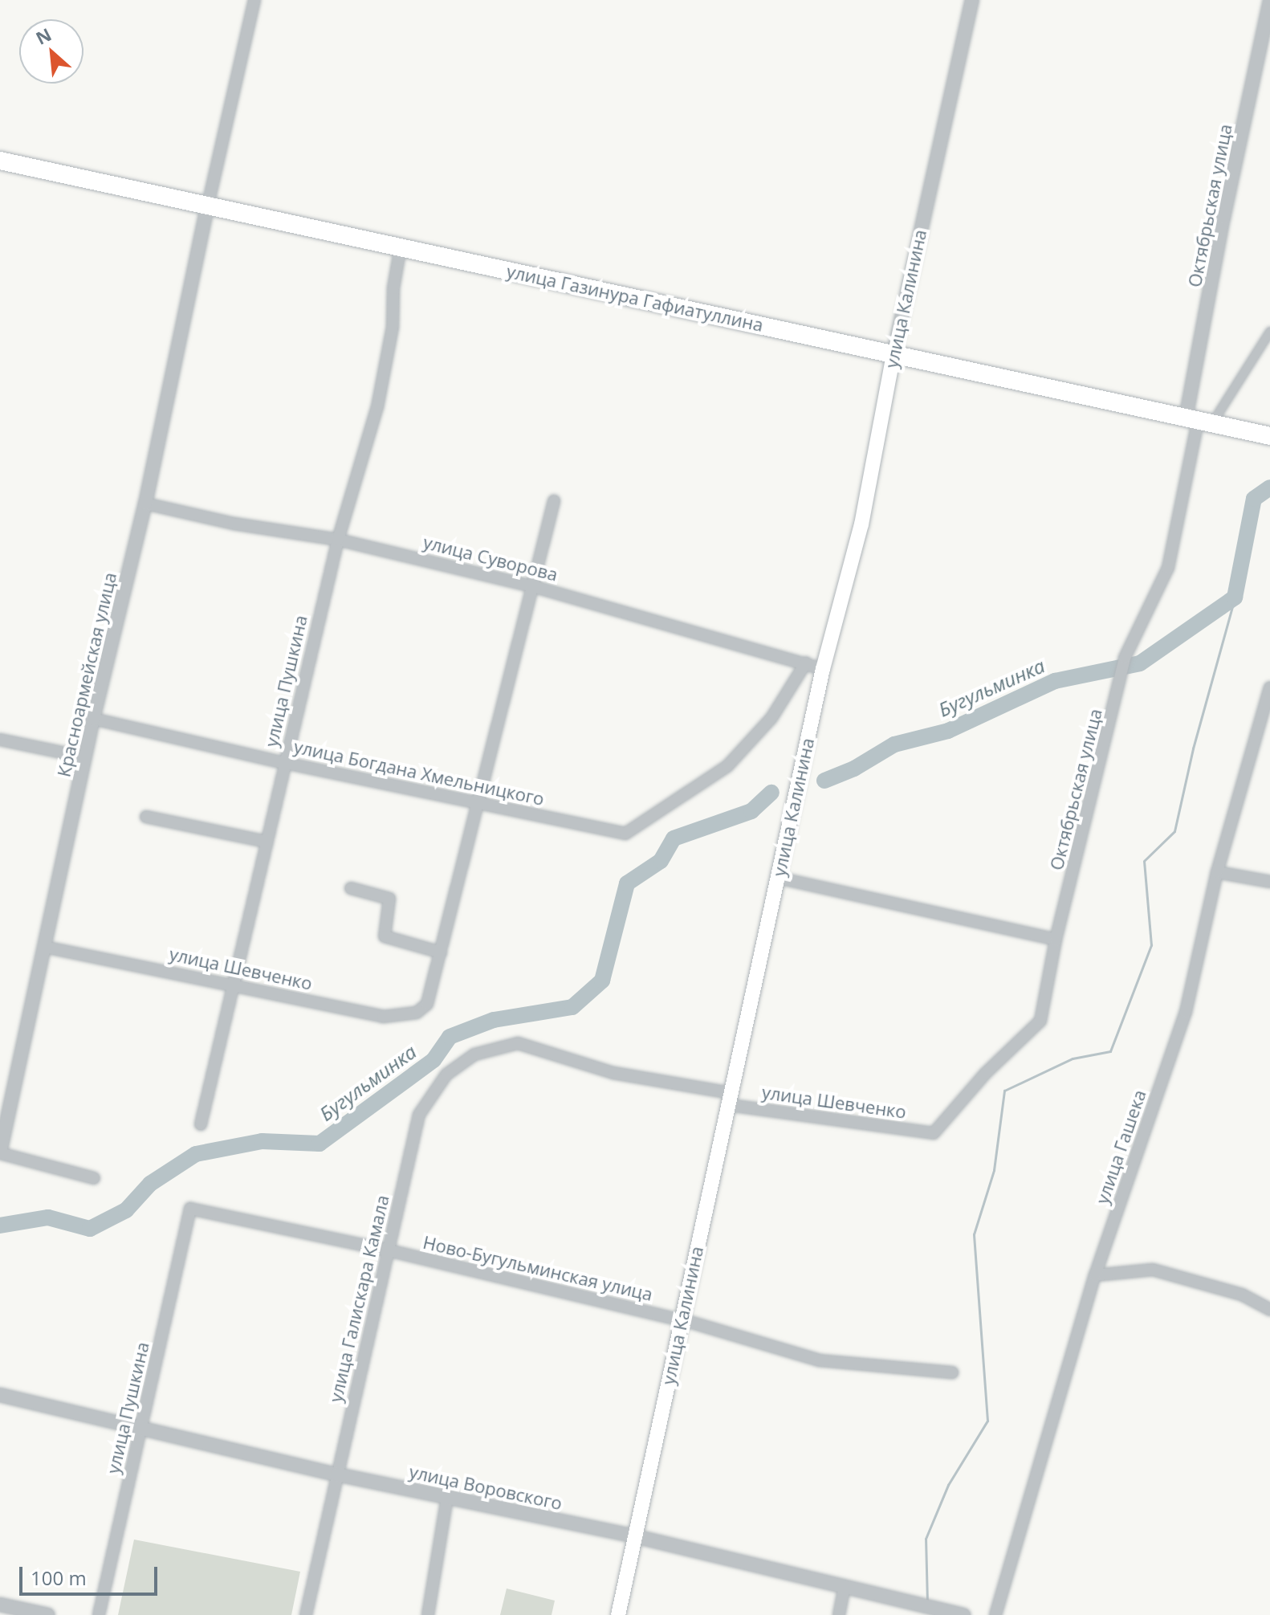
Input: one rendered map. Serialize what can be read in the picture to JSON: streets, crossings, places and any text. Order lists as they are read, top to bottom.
{
  "streets": {
    "main road": ["улица Газинура Гафиатуллина", "улица Калинина"],
    "street": [
      "Октябрьская улица",
      "улица Суворова",
      "Красноармейская улица",
      "улица Пушкина",
      "улица Богдана Хмельницкого",
      "улица Шевченко",
      "улица Гашека",
      "Ново-Бугульминская улица",
      "улица Галискара Камала",
      "улица Воровского"
    ]
  },
  "crossings": [
    ["Октябрьская улица", "улица Газинура Гафиатуллина"],
    ["Октябрьская улица", "улица Шевченко"],
    ["улица Газинура Гафиатуллина", "улица Калинина"],
    ["улица Газинура Гафиатуллина", "Красноармейская улица"],
    ["улица Газинура Гафиатуллина", "улица Пушкина"],
    ["улица Калинина", "улица Суворова"],
    ["улица Калинина", "улица Шевченко"],
    ["улица Калинина", "Ново-Бугульминская улица"],
    ["улица Калинина", "улица Воровского"],
    ["улица Суворова", "Красноармейская улица"],
    ["улица Суворова", "улица Пушкина"],
    ["улица Суворова", "улица Богдана Хмельницкого"],
    ["Красноармейская улица", "улица Богдана Хмельницкого"],
    ["Красноармейская улица", "улица Шевченко"],
    ["улица Пушкина", "улица Богдана Хмельницкого"],
    ["улица Пушкина", "улица Шевченко"],
    ["улица Пушкина", "Ново-Бугульминская улица"],
    ["улица Пушкина", "улица Воровского"],
    ["улица Шевченко", "улица Галискара Камала"],
    ["Ново-Бугульминская улица", "улица Галискара Камала"],
    ["улица Галискара Камала", "улица Воровского"]
  ],
  "water": ["Бугульминка"],
  "scale_bar": "100 m",
  "north": "top left"
}
